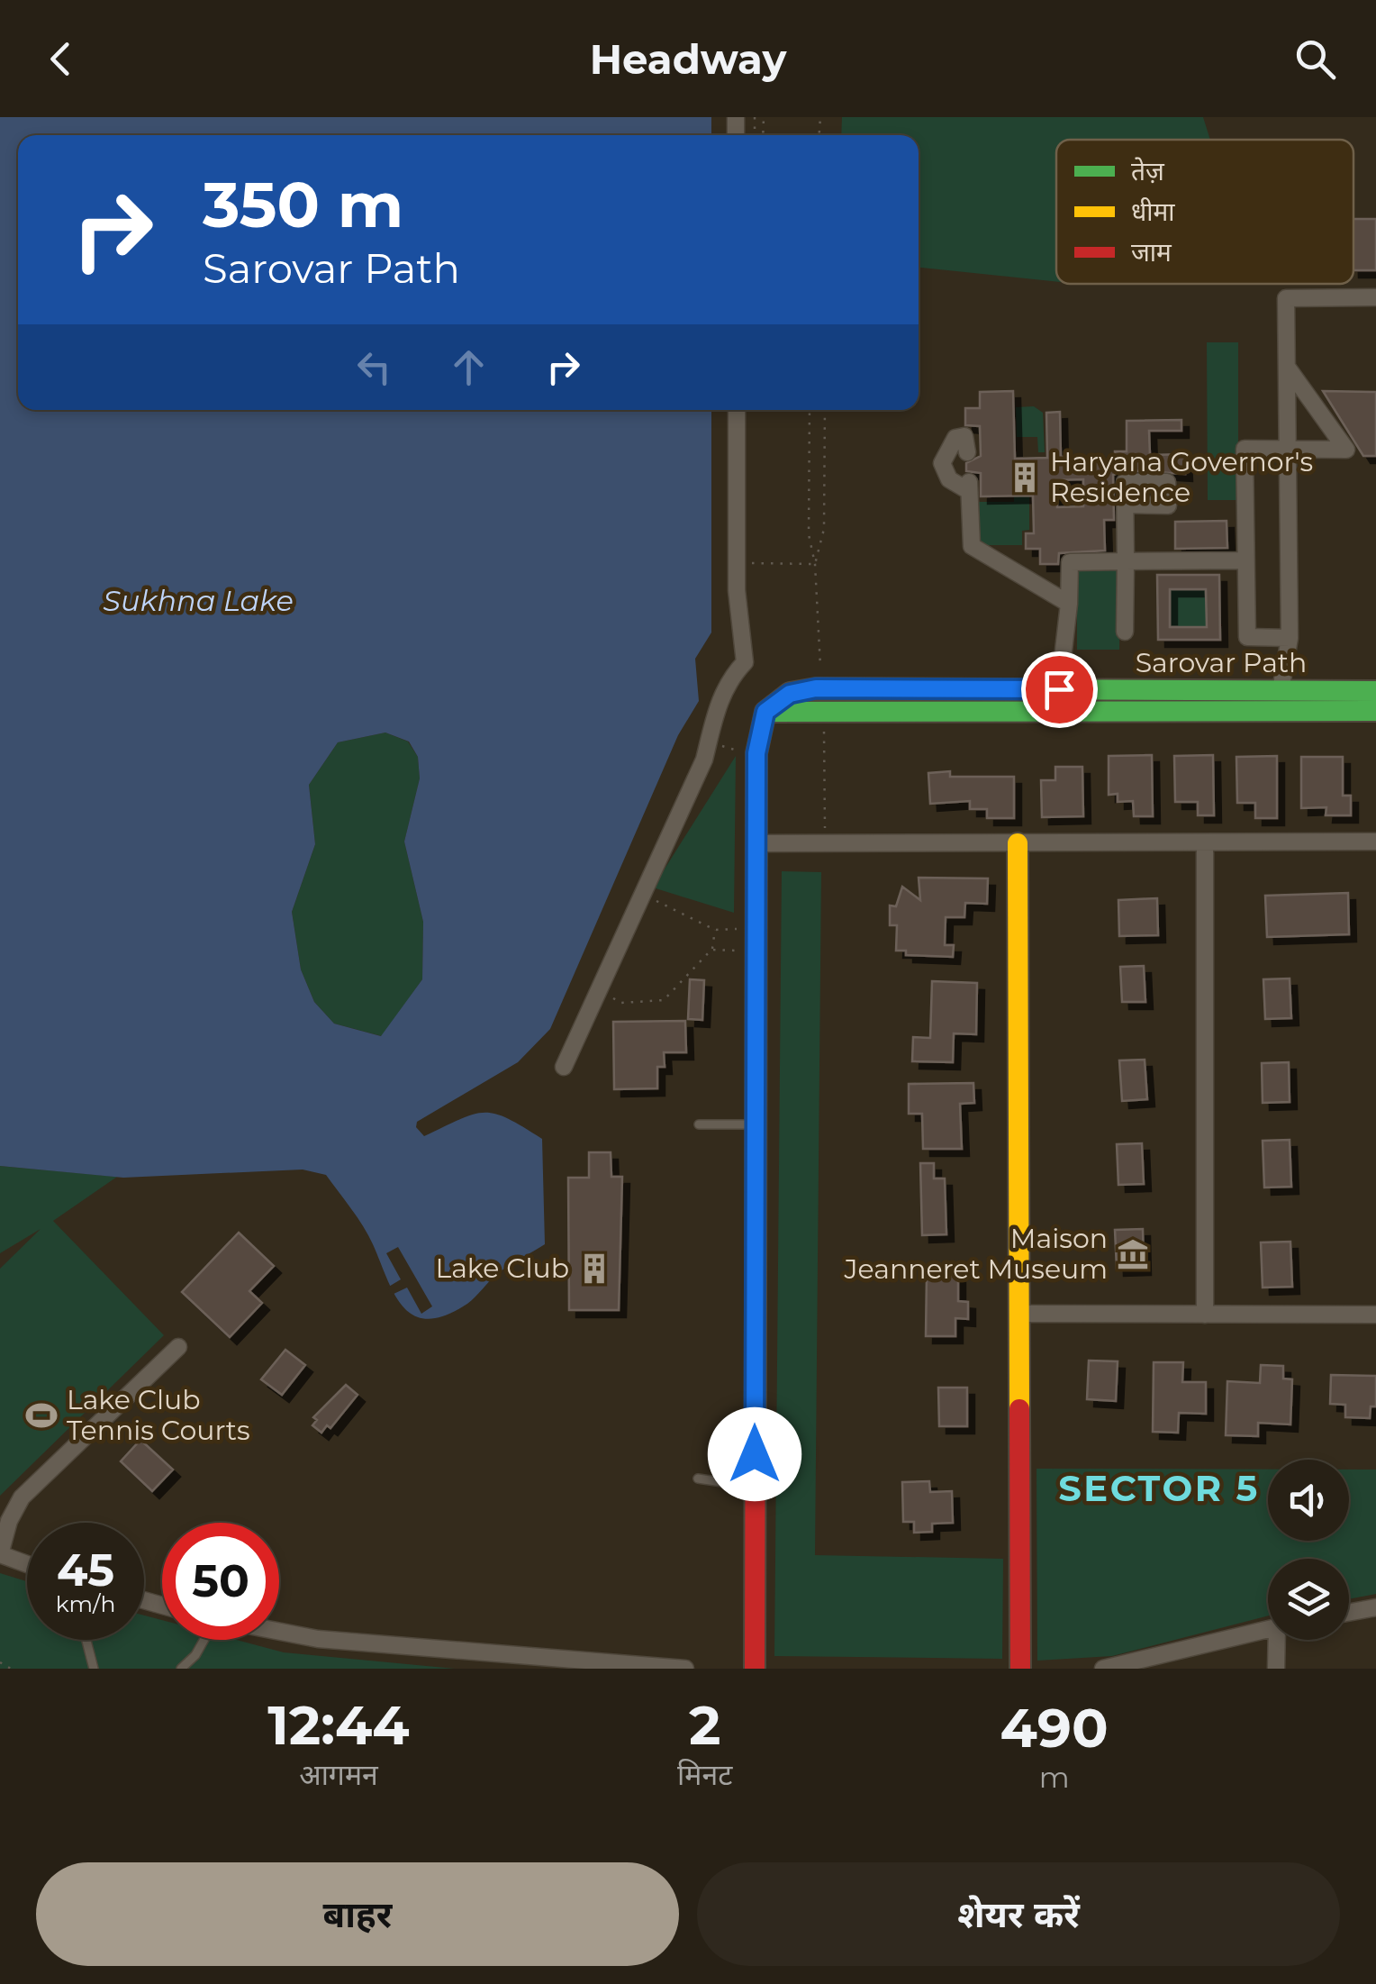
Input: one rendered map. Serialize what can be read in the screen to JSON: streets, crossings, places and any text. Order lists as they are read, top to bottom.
{
  "streets": {
    "main road": ["Sarovar Path"]
  },
  "districts": ["SECTOR 5"],
  "water": ["Sukhna Lake"],
  "places": {
    "building": ["Haryana Governor's Residence", "Lake Club"],
    "museum": ["Maison Jeanneret Museum"],
    "sports": ["Lake Club Tennis Courts"]
  },
  "legend": ["तेज़", "धीमा", "जाम"],
  "page": {
    "header": "Headway",
    "turn": ["350 m", "Sarovar Path"],
    "speed": "45 km/h",
    "limit": "50",
    "eta": [
      "12:44",
      "आगमन",
      "2",
      "मिनट",
      "490",
      "m"
    ],
    "buttons": ["बाहर", "शेयर करें"]
  }
}
